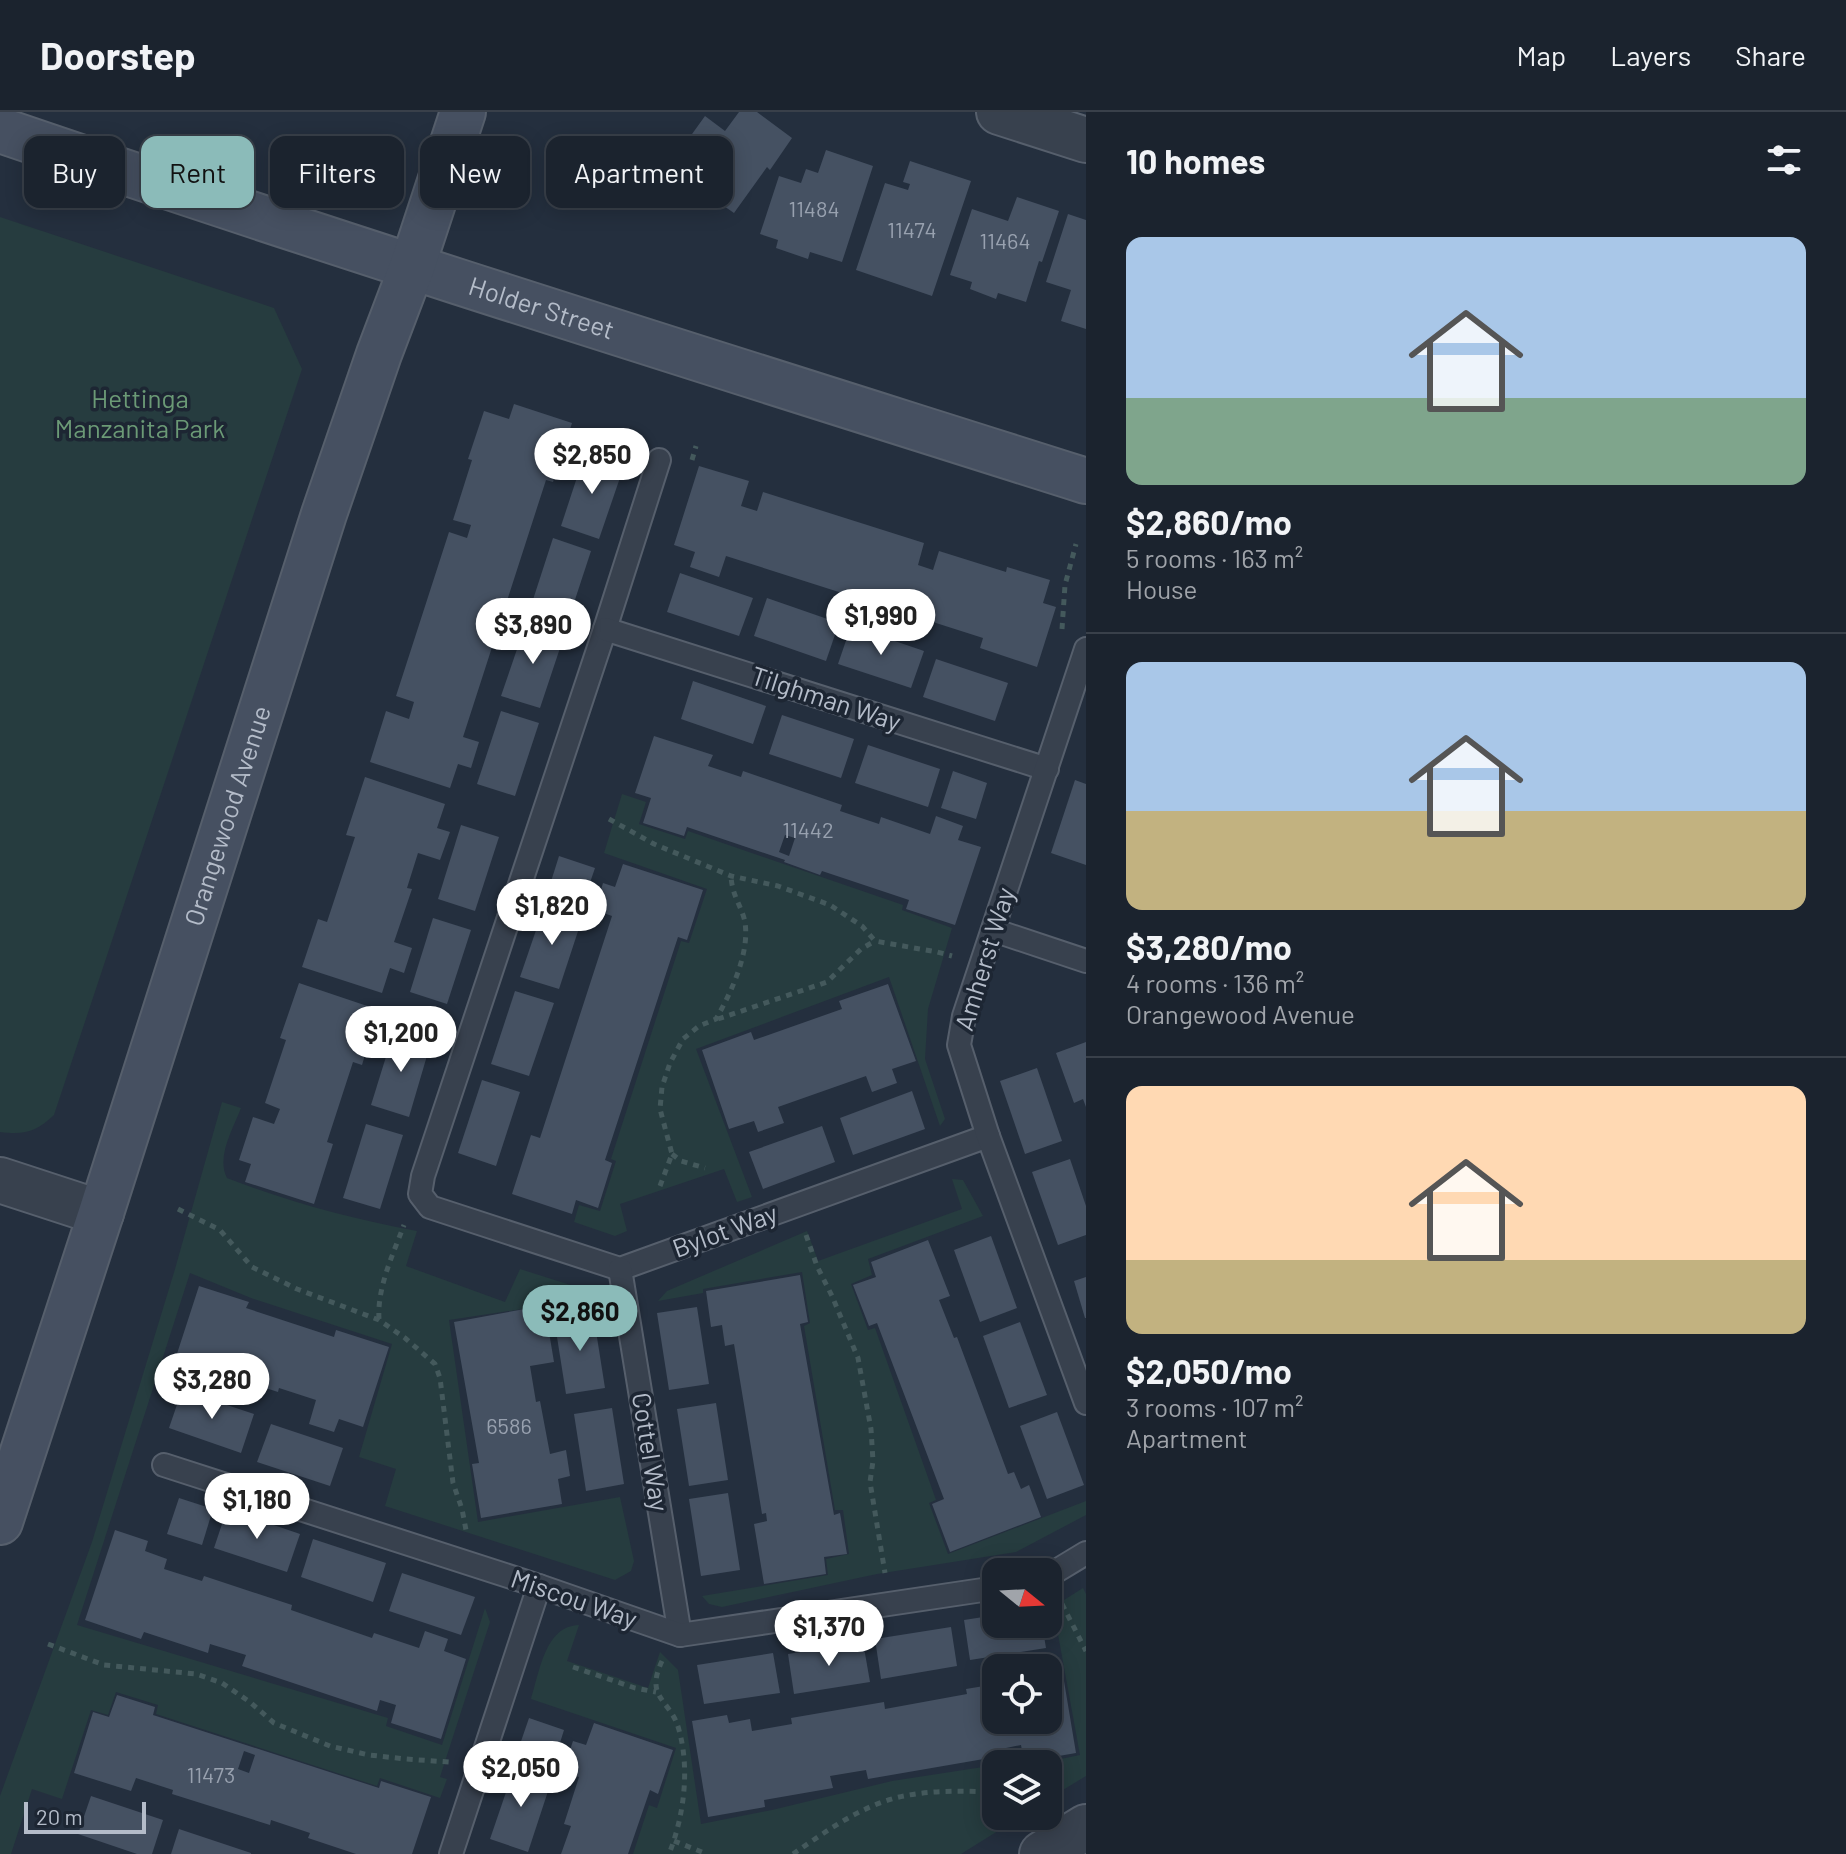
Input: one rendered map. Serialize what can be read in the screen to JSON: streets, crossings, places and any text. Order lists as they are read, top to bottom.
{
  "streets": {
    "street": ["Holder Street", "Orangewood Avenue"],
    "lane": [
      "Tilghman Way",
      "Amherst Way",
      "Bylot Way",
      "Cottel Way",
      "Miscou Way"
    ]
  },
  "crossings": [
    ["Holder Street", "Orangewood Avenue"],
    ["Tilghman Way", "Amherst Way"],
    ["Amherst Way", "Bylot Way"],
    ["Bylot Way", "Cottel Way"],
    ["Cottel Way", "Miscou Way"]
  ],
  "parks": ["Hettinga Manzanita Park"],
  "house_numbers": [
    "11484",
    "11474",
    "11464",
    "11442",
    "6586",
    "11473"
  ],
  "scale_bar": "20 m",
  "north": "right",
  "page": {
    "header": "Doorstep",
    "nav": ["Map", "Layers", "Share"],
    "heading": "10 homes",
    "chip": [
      "Buy",
      "Rent",
      "Filters",
      "New",
      "Apartment"
    ],
    "list": [
      {
        "name": "$2,860/mo",
        "note": "5 rooms · 163 m² · House"
      },
      {
        "name": "$3,280/mo",
        "note": "4 rooms · 136 m² · Orangewood Avenue"
      },
      {
        "name": "$2,050/mo",
        "note": "3 rooms · 107 m² · Apartment"
      }
    ],
    "price": [
      "$2,850",
      "$1,990",
      "$3,890",
      "$1,820",
      "$1,200",
      "$2,860",
      "$3,280",
      "$1,180",
      "$1,370",
      "$2,050"
    ],
    "scale": "20 m"
  }
}
